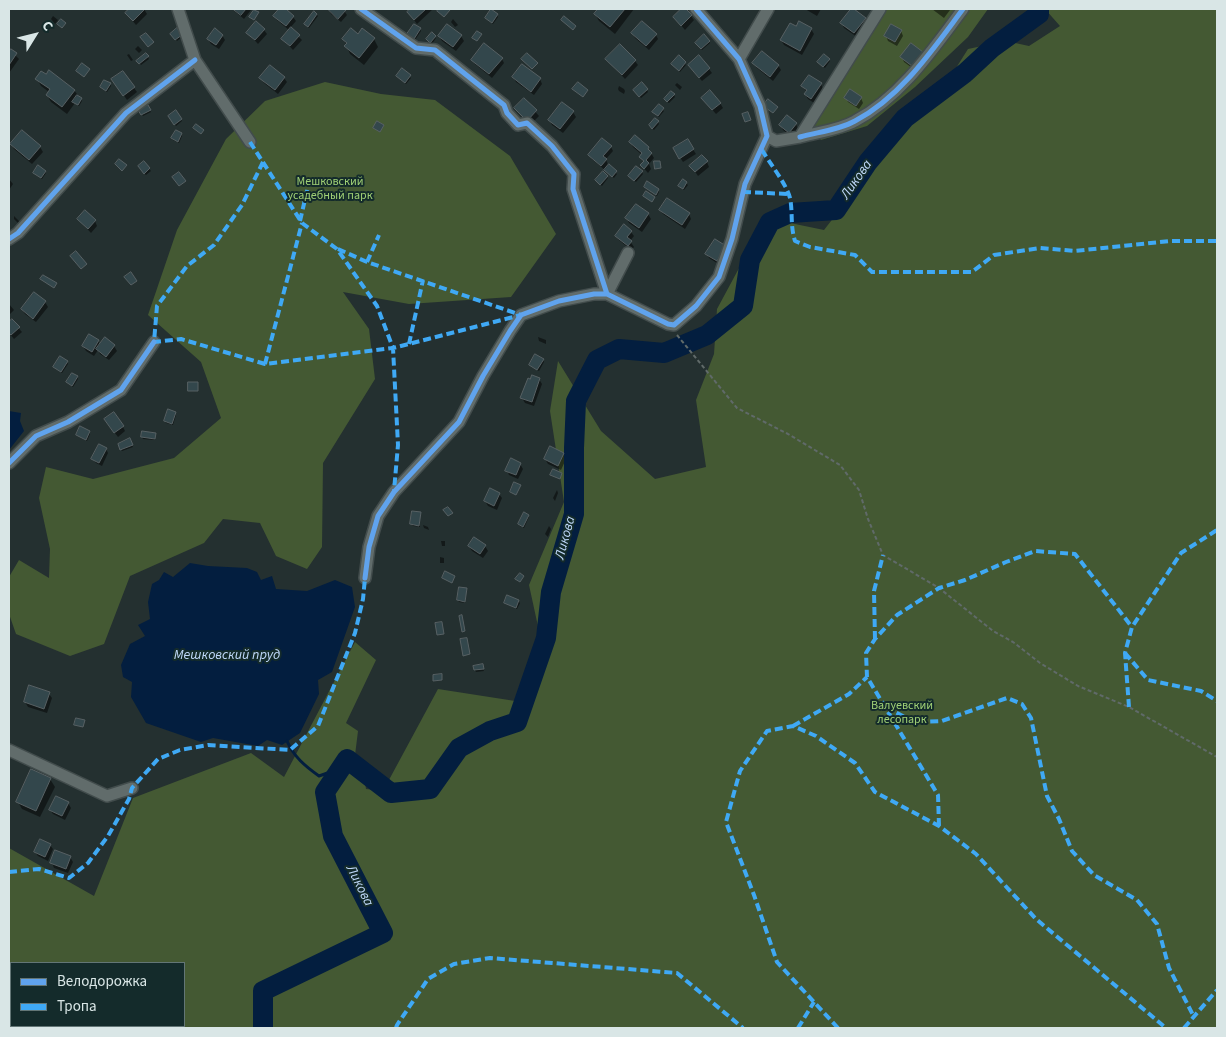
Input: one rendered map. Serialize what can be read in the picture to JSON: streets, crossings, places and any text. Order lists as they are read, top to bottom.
{
  "water": ["Ликова", "Мешковский пруд"],
  "parks": ["Мешковский усадебный парк", "Валуевский лесопарк"],
  "legend": ["Велодорожка", "Тропа"],
  "north": "top right"
}
